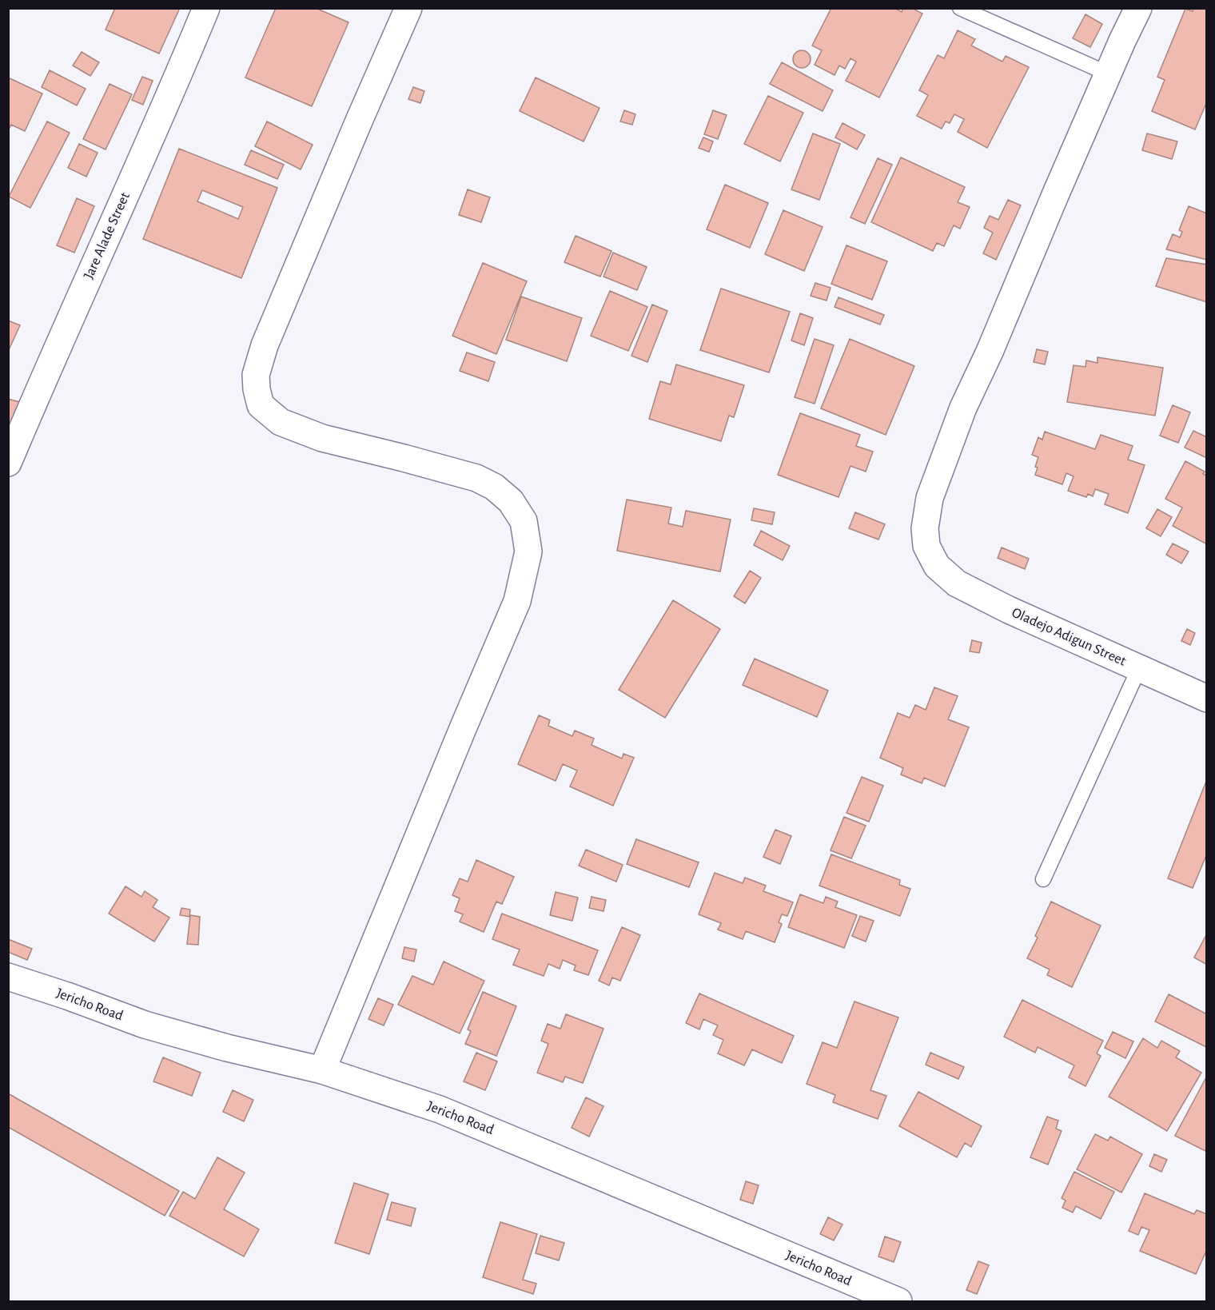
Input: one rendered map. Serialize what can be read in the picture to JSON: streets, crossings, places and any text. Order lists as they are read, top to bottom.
{
  "streets": {
    "street": ["Jare Alade Street", "Oladejo Adigun Street", "Jericho Road"]
  }
}
